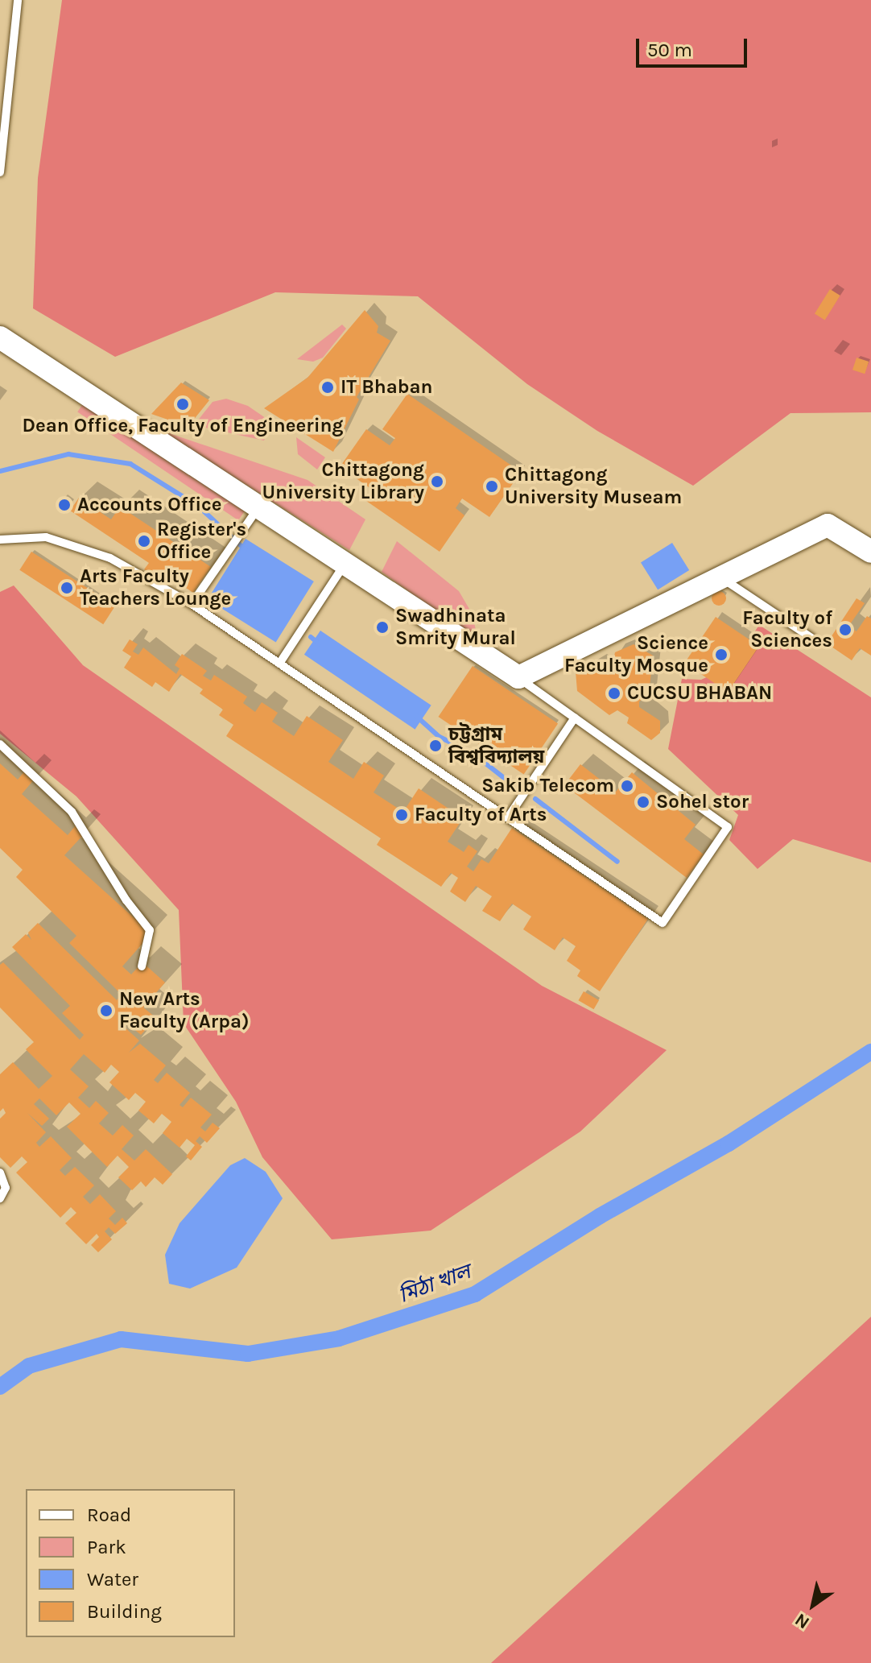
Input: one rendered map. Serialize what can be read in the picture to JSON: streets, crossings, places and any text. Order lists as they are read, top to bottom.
{
  "water": ["মিঠা খাল"],
  "places": [
    "IT Bhaban",
    "Dean Office, Faculty of Engineering",
    "Chittagong University Library",
    "Chittagong University Museam",
    "Accounts Office",
    "Register's Office",
    "Arts Faculty Teachers Lounge",
    "Swadhinata Smrity Mural",
    "Faculty of Sciences",
    "Science Faculty Mosque",
    "CUCSU BHABAN",
    "চট্টগ্রাম বিশ্ববিদ্যালয়",
    "Sakib Telecom",
    "Sohel stor",
    "Faculty of Arts",
    "New Arts Faculty (Arpa)"
  ],
  "legend": [
    "Road",
    "Park",
    "Water",
    "Building"
  ],
  "scale_bar": "50 m",
  "north": "bottom left"
}
